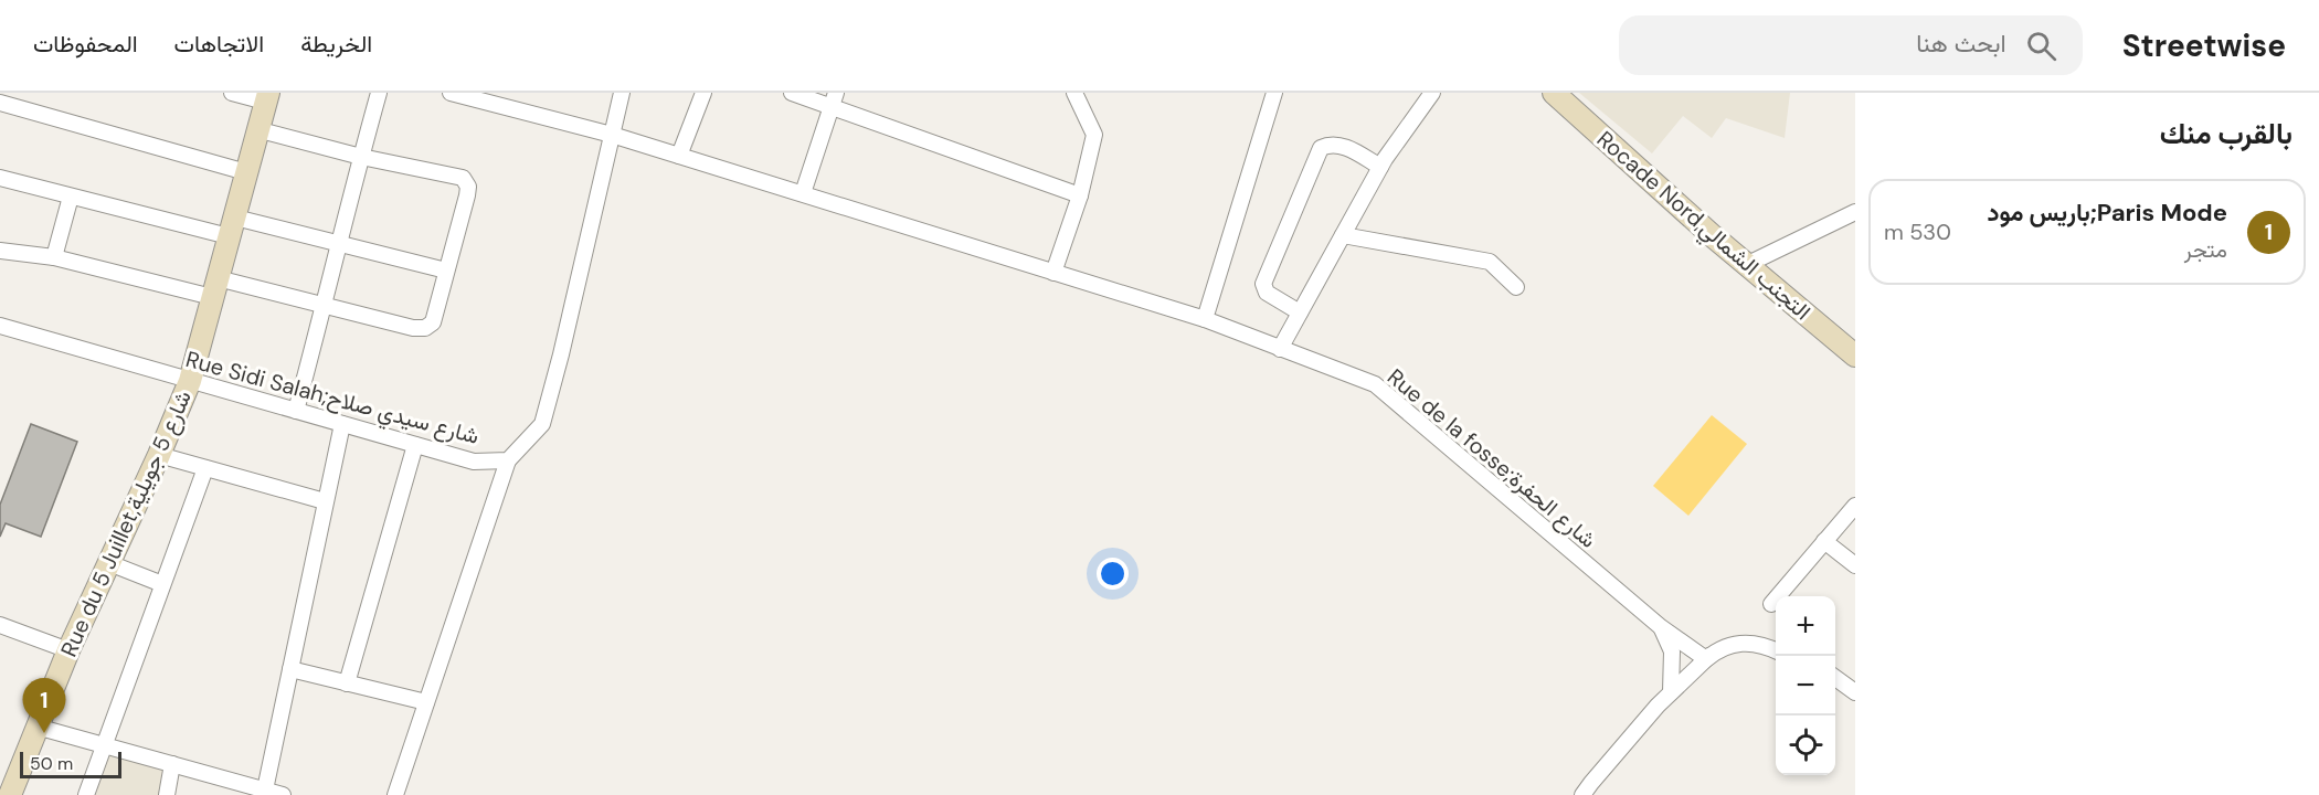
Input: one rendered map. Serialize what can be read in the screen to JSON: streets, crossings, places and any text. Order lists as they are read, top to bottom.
{
  "streets": {
    "street": [
      "Rocade Nord,التجنب الشمالي",
      "Rue Sidi Salah;شارع سيدي صلاح",
      "Rue de la fosse;شارع الحفرة",
      "Rue du 5 Juillet,شارع 5 جويلية"
    ]
  },
  "crossings": [
    ["Rue Sidi Salah;شارع سيدي صلاح", "Rue du 5 Juillet,شارع 5 جويلية"]
  ],
  "scale_bar": "50 m",
  "page": {
    "header": "Streetwise",
    "search": "ابحث هنا",
    "nav": ["الخريطة", "الاتجاهات", "المحفوظات"],
    "heading": "بالقرب منك",
    "list": [
      {
        "mark": "1",
        "name": "Paris Mode;باريس مود",
        "note": "متجر",
        "value": "530 m"
      }
    ],
    "map_buttons": ["+", "−"],
    "pins": "1",
    "scale": "50 m"
  }
}
